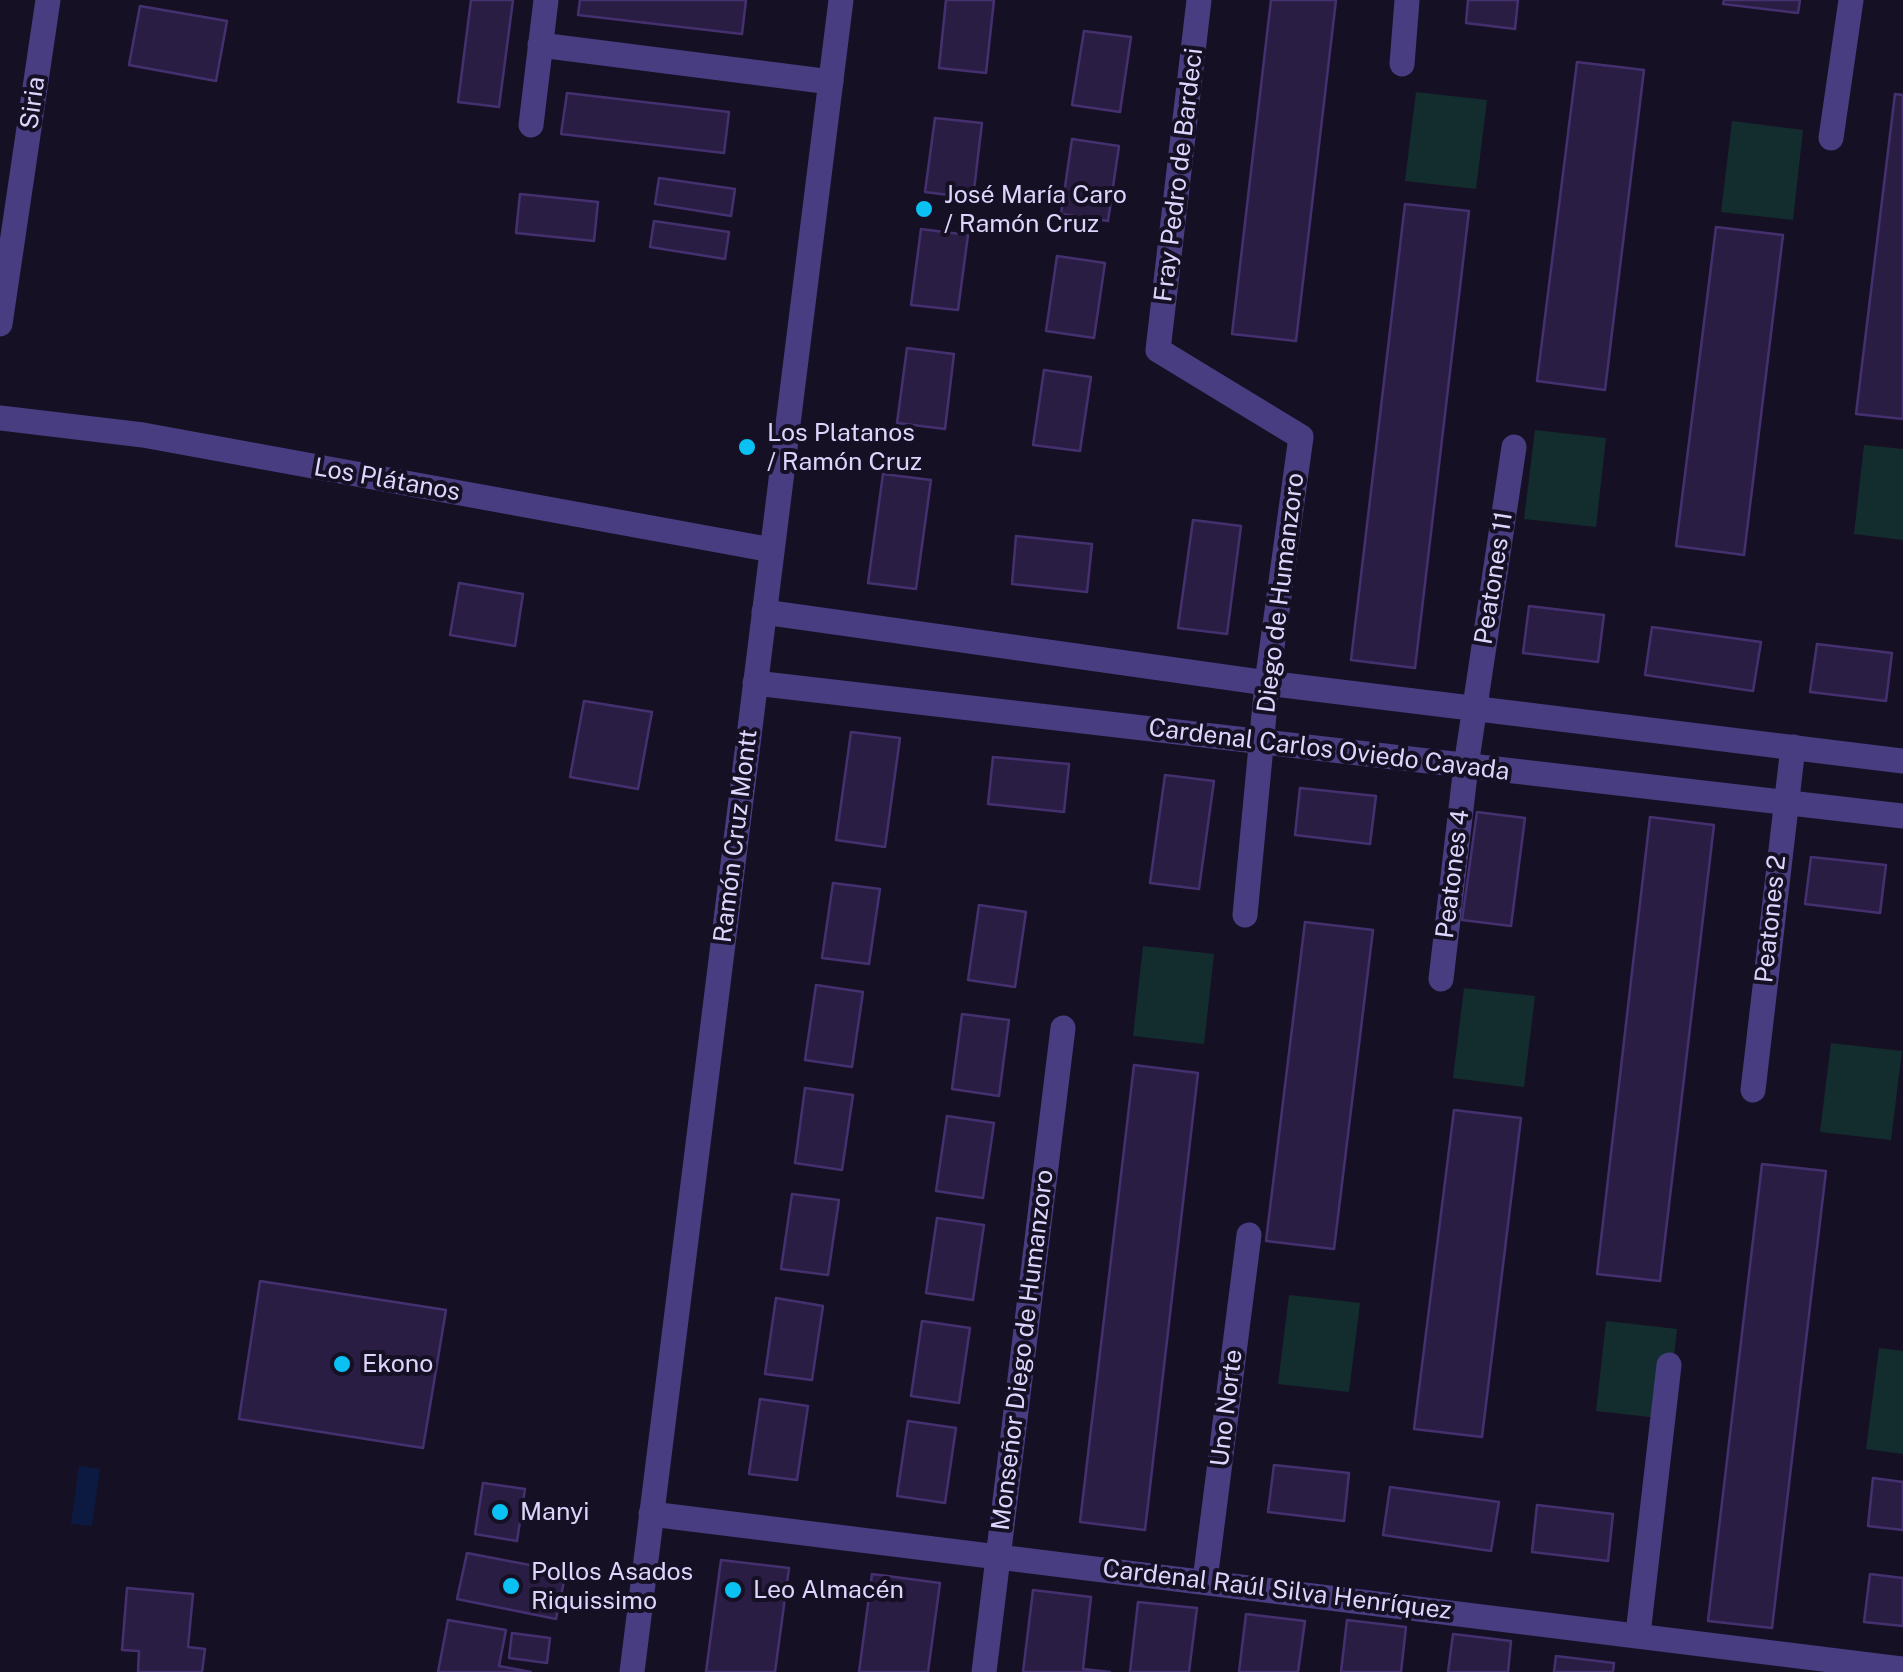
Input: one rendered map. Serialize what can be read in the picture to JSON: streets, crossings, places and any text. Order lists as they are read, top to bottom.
{
  "streets": {
    "street": [
      "Siria",
      "Fray Pedro de Bardeci",
      "Los Plátanos",
      "Peatones 11",
      "Diego de Humanzoro",
      "Cardenal Carlos Oviedo Cavada",
      "Ramón Cruz Montt",
      "Peatones 4",
      "Peatones 2",
      "Monseñor Diego de Humanzoro",
      "Uno Norte",
      "Cardenal Raúl Silva Henríquez"
    ]
  },
  "crossings": [
    ["Fray Pedro de Bardeci", "Diego de Humanzoro"],
    ["Los Plátanos", "Ramón Cruz Montt"],
    ["Peatones 11", "Peatones 4"],
    ["Diego de Humanzoro", "Cardenal Carlos Oviedo Cavada"],
    ["Cardenal Carlos Oviedo Cavada", "Ramón Cruz Montt"],
    ["Cardenal Carlos Oviedo Cavada", "Peatones 4"],
    ["Cardenal Carlos Oviedo Cavada", "Peatones 2"],
    ["Ramón Cruz Montt", "Cardenal Raúl Silva Henríquez"],
    ["Monseñor Diego de Humanzoro", "Cardenal Raúl Silva Henríquez"],
    ["Uno Norte", "Cardenal Raúl Silva Henríquez"]
  ],
  "places": [
    "José María Caro / Ramón Cruz",
    "Los Platanos / Ramón Cruz",
    "Ekono",
    "Manyi",
    "Pollos Asados Riquissimo",
    "Leo Almacén"
  ]
}
